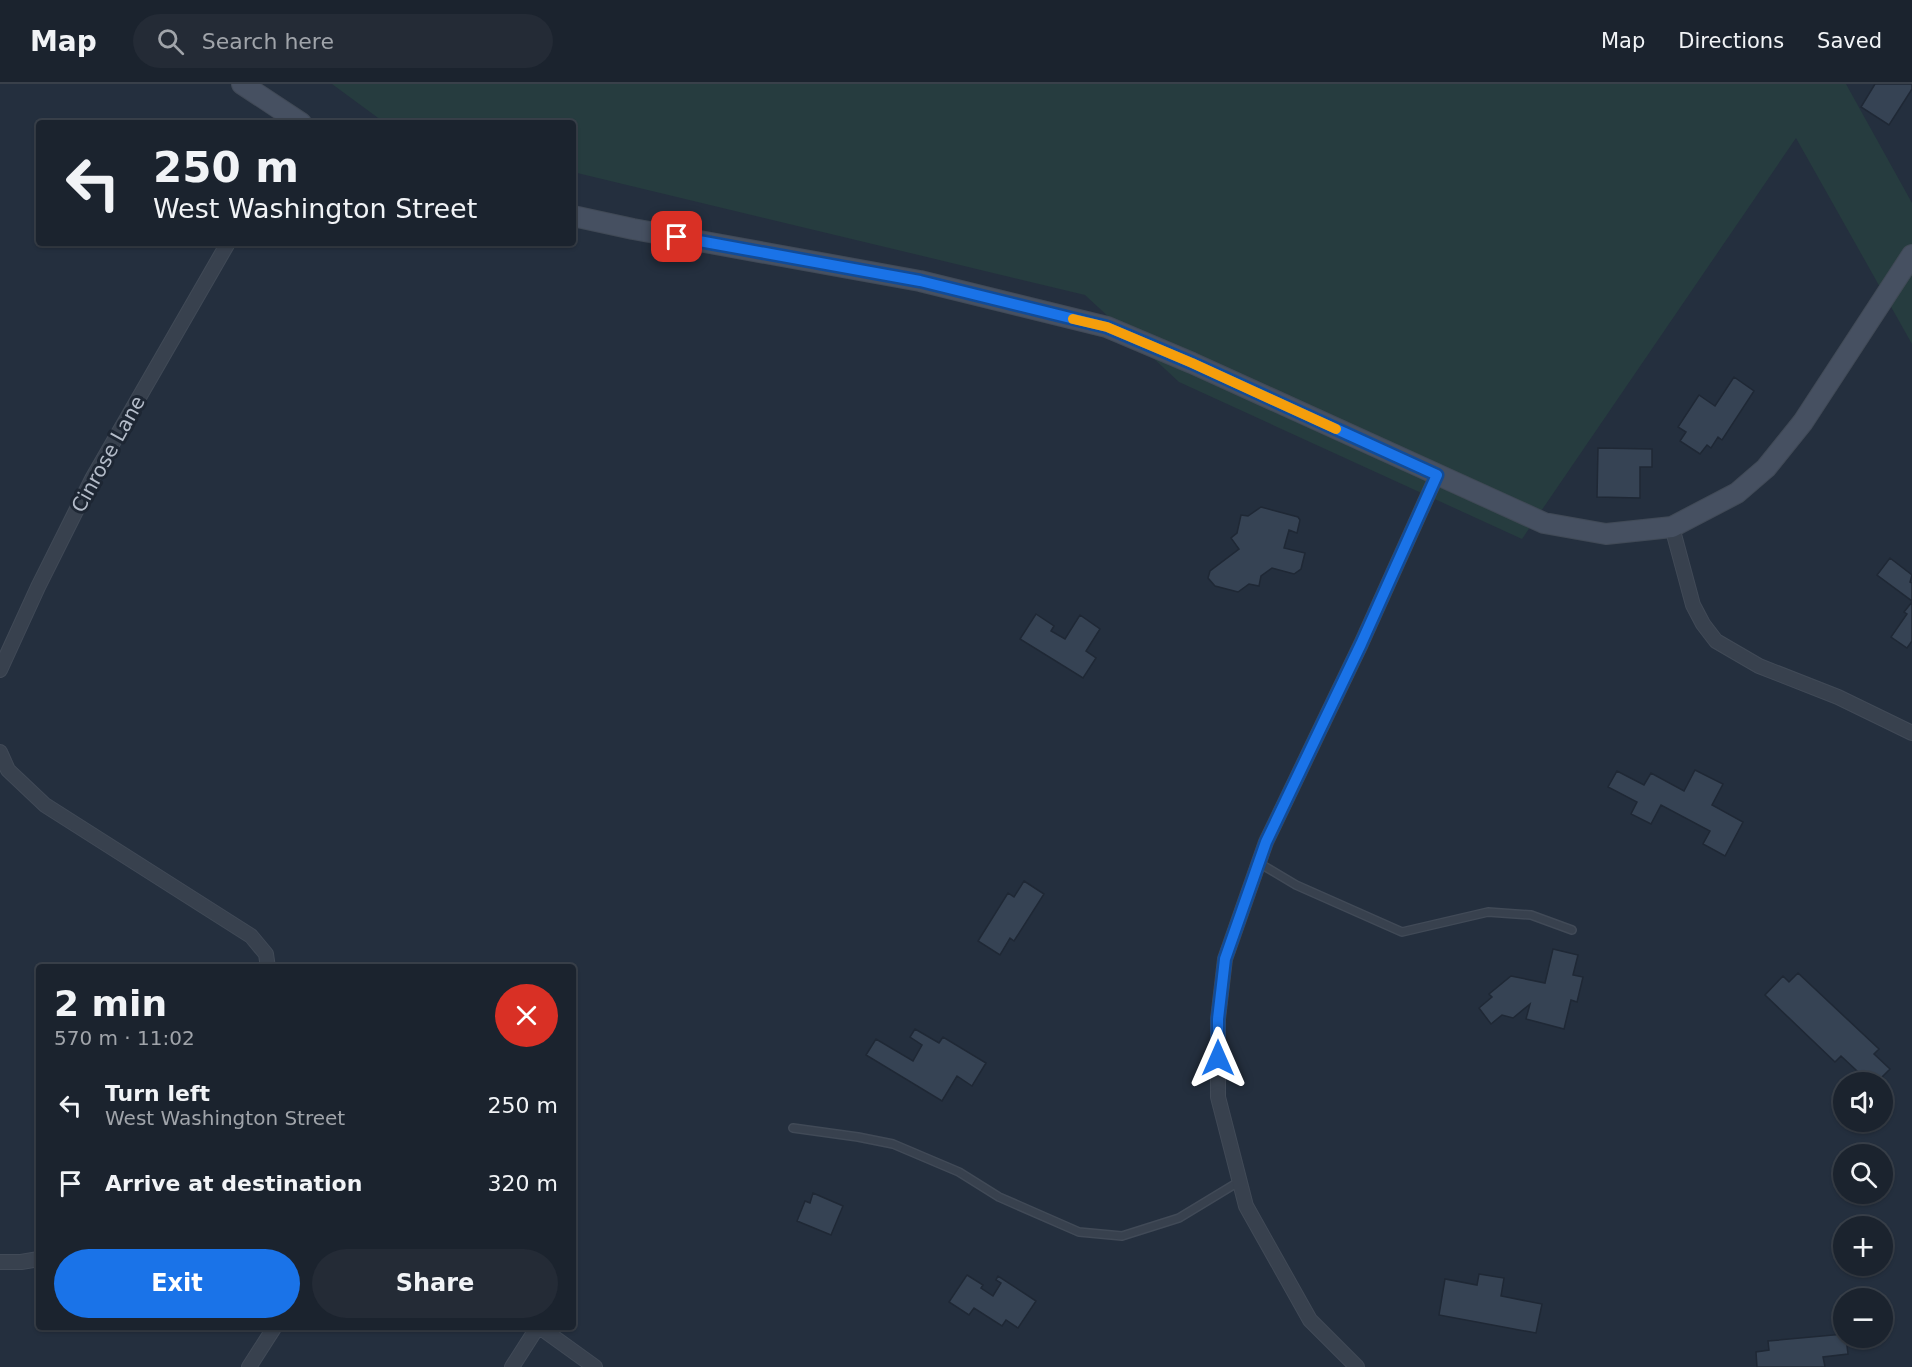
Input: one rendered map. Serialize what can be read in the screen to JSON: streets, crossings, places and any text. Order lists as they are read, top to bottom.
{
  "streets": {
    "street": ["Cinrose Lane"]
  },
  "page": {
    "header": "Map",
    "search": "Search here",
    "nav": ["Map", "Directions", "Saved"],
    "turn": ["250 m", "West Washington Street"],
    "heading": ["2 min", "570 m · 11:02"],
    "list": [
      {
        "name": "Turn left",
        "note": "West Washington Street",
        "value": "250 m"
      },
      {
        "name": "Arrive at destination",
        "value": "320 m"
      }
    ],
    "map_buttons": ["+", "−"],
    "buttons": ["Exit", "Share"]
  }
}
